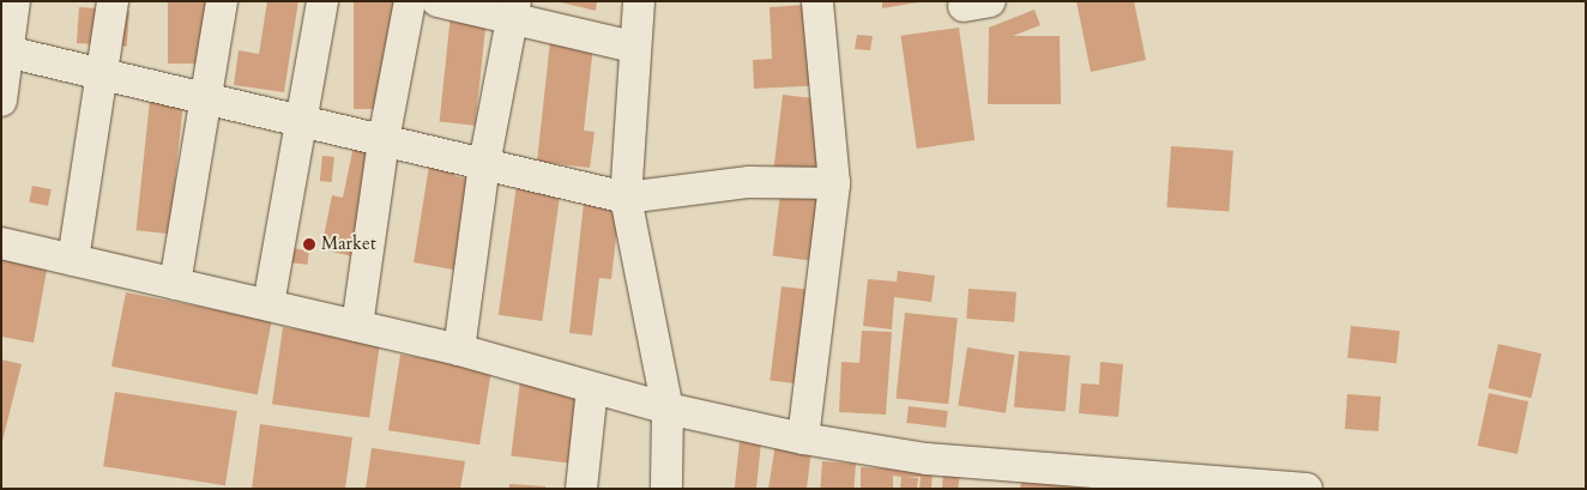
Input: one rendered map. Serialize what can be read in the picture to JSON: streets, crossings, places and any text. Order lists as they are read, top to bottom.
{
  "places": ["Market"]
}
